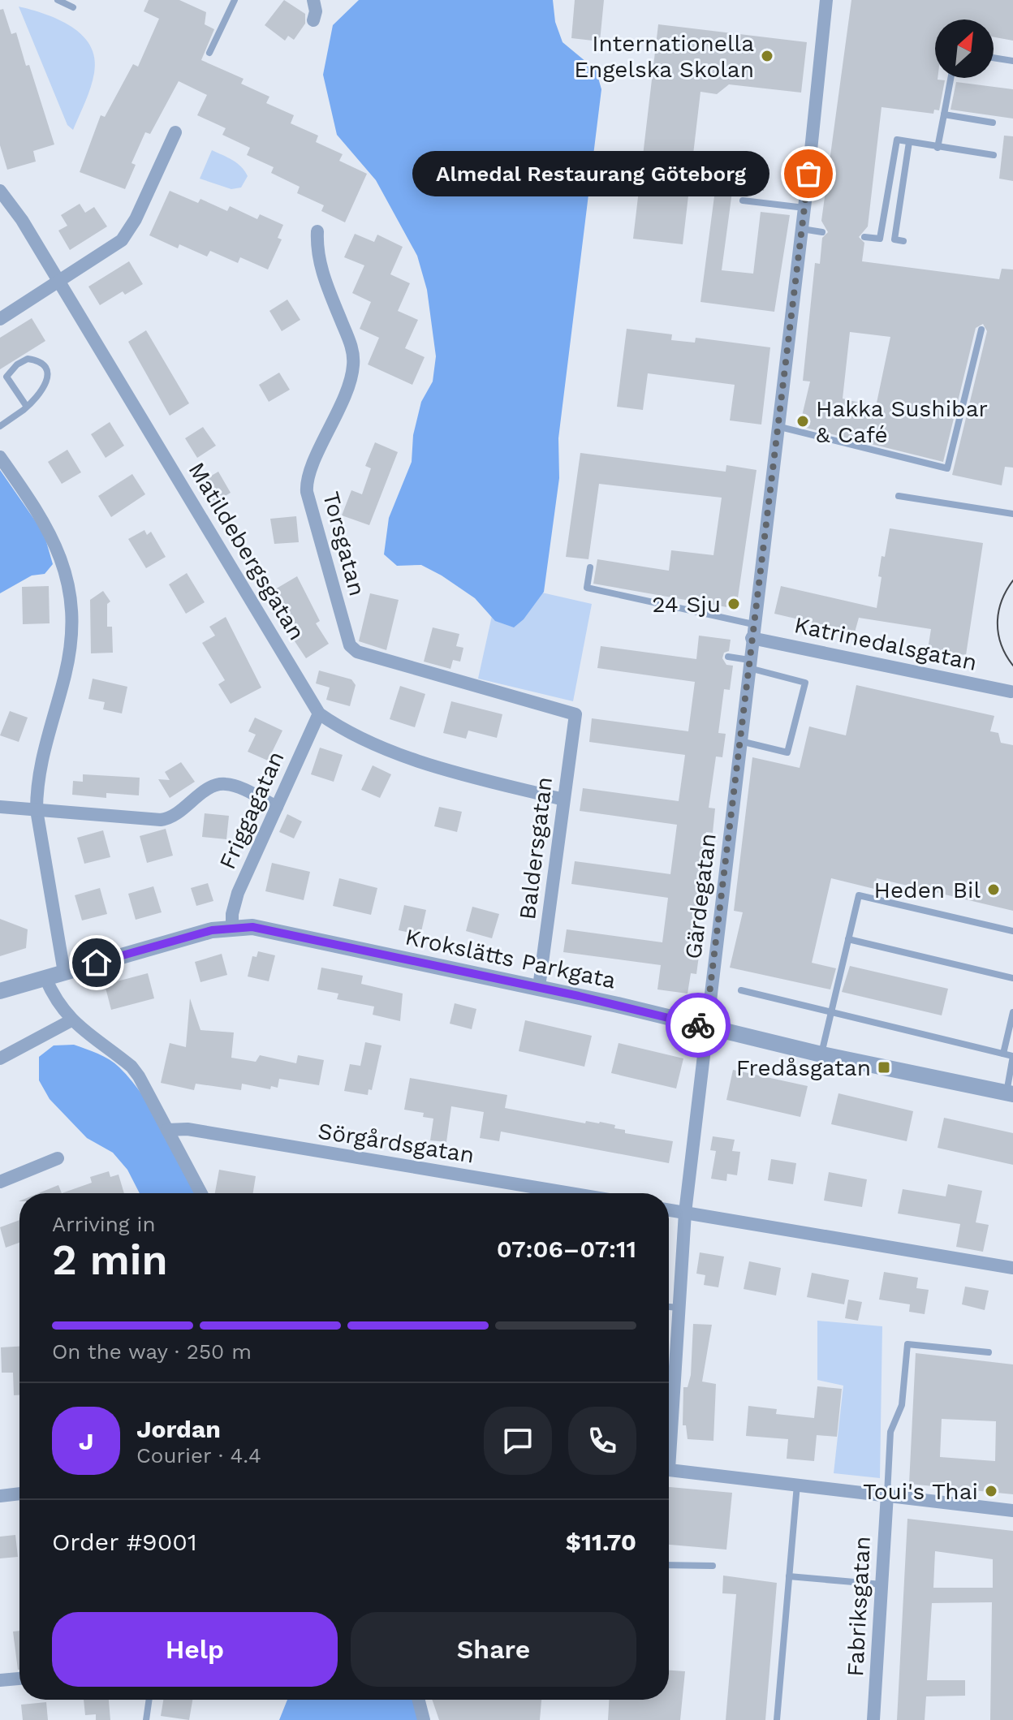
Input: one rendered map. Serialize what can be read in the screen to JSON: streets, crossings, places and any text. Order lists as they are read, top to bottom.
{
  "streets": {
    "street": [
      "Torsgatan",
      "Matildebergsgatan",
      "Katrinedalsgatan",
      "Friggagatan",
      "Baldersgatan",
      "Gärdegatan",
      "Krokslätts Parkgata",
      "Sörgårdsgatan",
      "Fabriksgatan"
    ]
  },
  "crossings": [
    ["Torsgatan", "Baldersgatan"],
    ["Matildebergsgatan", "Friggagatan"],
    ["Katrinedalsgatan", "Gärdegatan"],
    ["Friggagatan", "Krokslätts Parkgata"],
    ["Baldersgatan", "Krokslätts Parkgata"],
    ["Gärdegatan", "Krokslätts Parkgata"]
  ],
  "places": {
    "other": [
      "Internationella Engelska Skolan",
      "Almedal Restaurang Göteborg",
      "Hakka Sushibar & Café",
      "24 Sju",
      "Heden Bil",
      "Toui's Thai"
    ],
    "transit": ["Fredåsgatan"]
  },
  "north": "top right",
  "page": {
    "bubble": "Almedal Restaurang Göteborg",
    "heading": ["2 min", "Arriving in", "07:06–07:11"],
    "panel": [
      "Jordan",
      "Courier · 4.4",
      "Order #9001",
      "$11.70"
    ],
    "bar": "On the way · 250 m",
    "round": "J",
    "buttons": ["Help", "Share"]
  }
}
